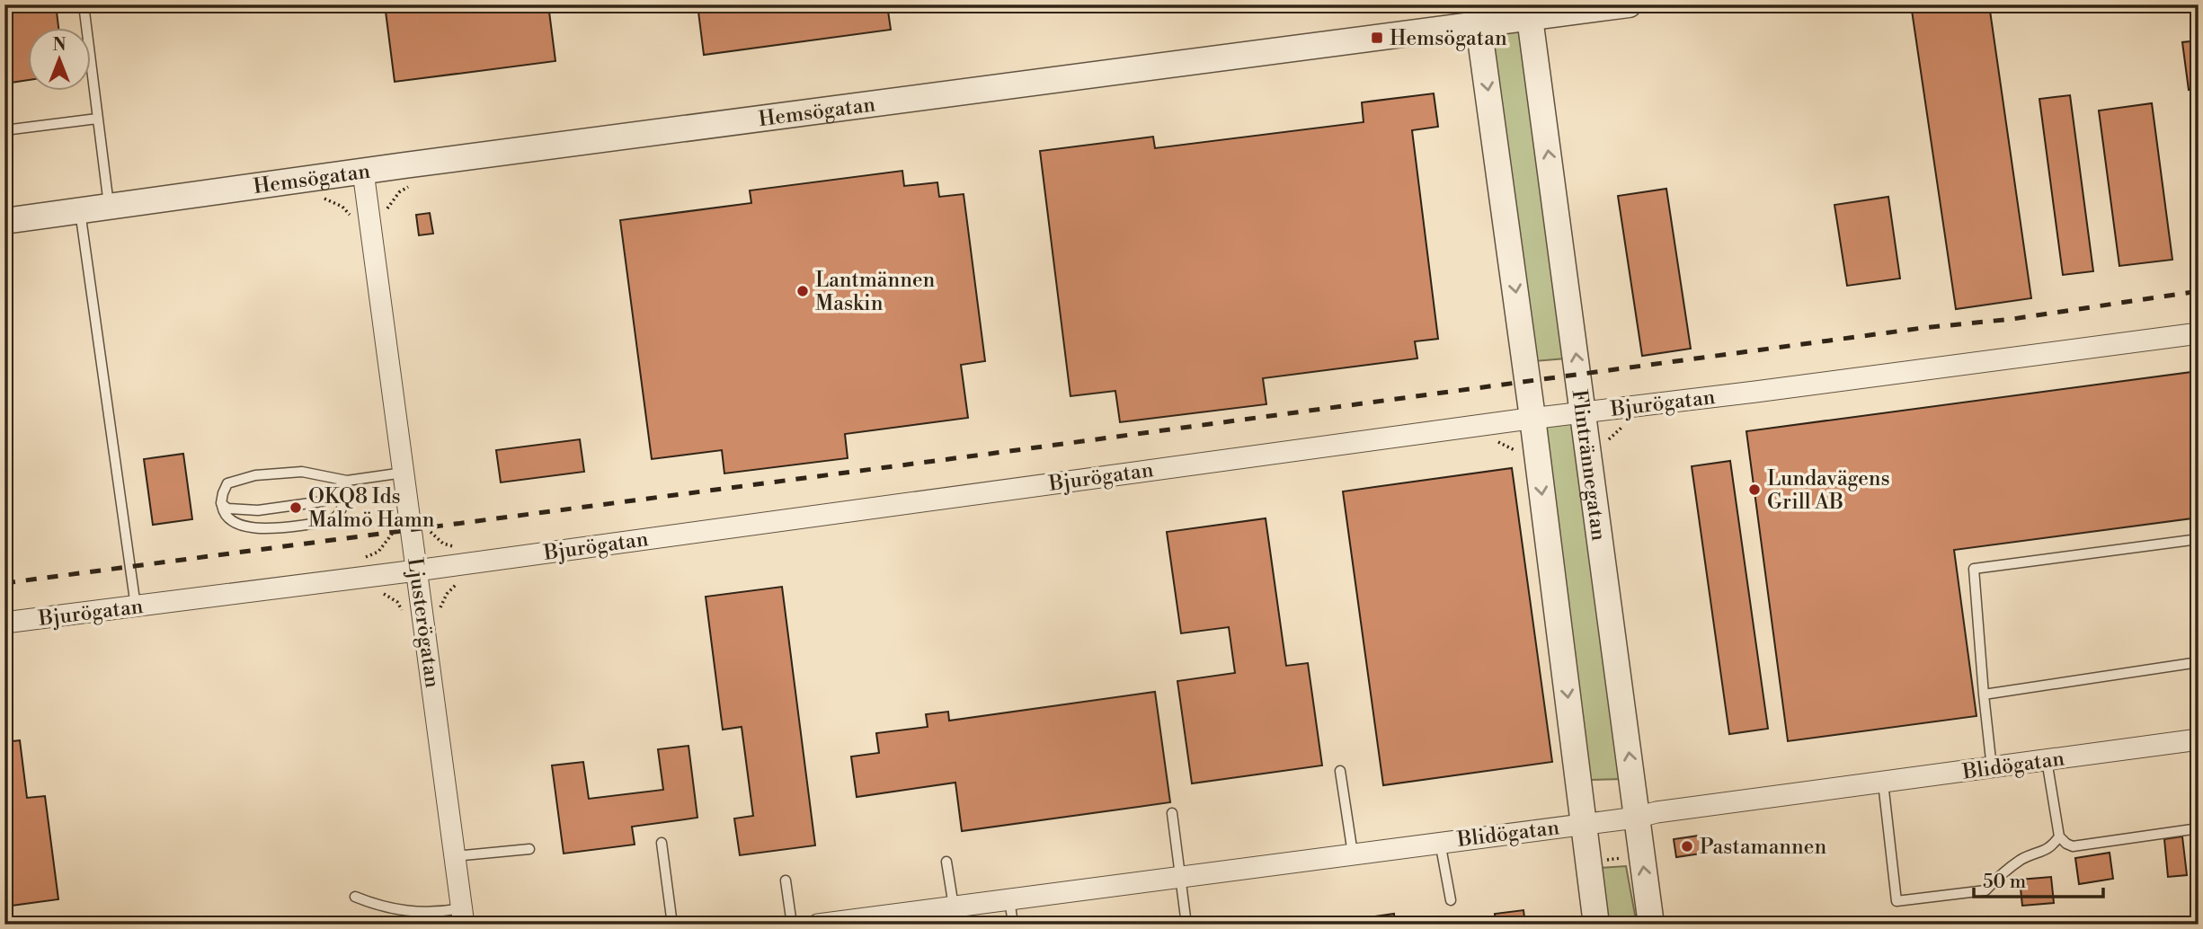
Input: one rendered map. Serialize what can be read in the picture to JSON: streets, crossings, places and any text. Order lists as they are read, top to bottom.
{
  "streets": {
    "street": [
      "Hemsögatan",
      "Bjurögatan",
      "Flintrännegatan",
      "Ljusterögatan",
      "Blidögatan"
    ]
  },
  "crossings": [
    ["Hemsögatan", "Flintrännegatan"],
    ["Hemsögatan", "Ljusterögatan"],
    ["Bjurögatan", "Flintrännegatan"],
    ["Bjurögatan", "Ljusterögatan"],
    ["Flintrännegatan", "Blidögatan"]
  ],
  "places": {
    "transit": ["Hemsögatan"],
    "other": [
      "Lantmännen Maskin",
      "Lundavägens Grill AB",
      "OKQ8 Ids Malmö Hamn",
      "Pastamannen"
    ]
  },
  "scale_bar": "50 m",
  "north": "top"
}
